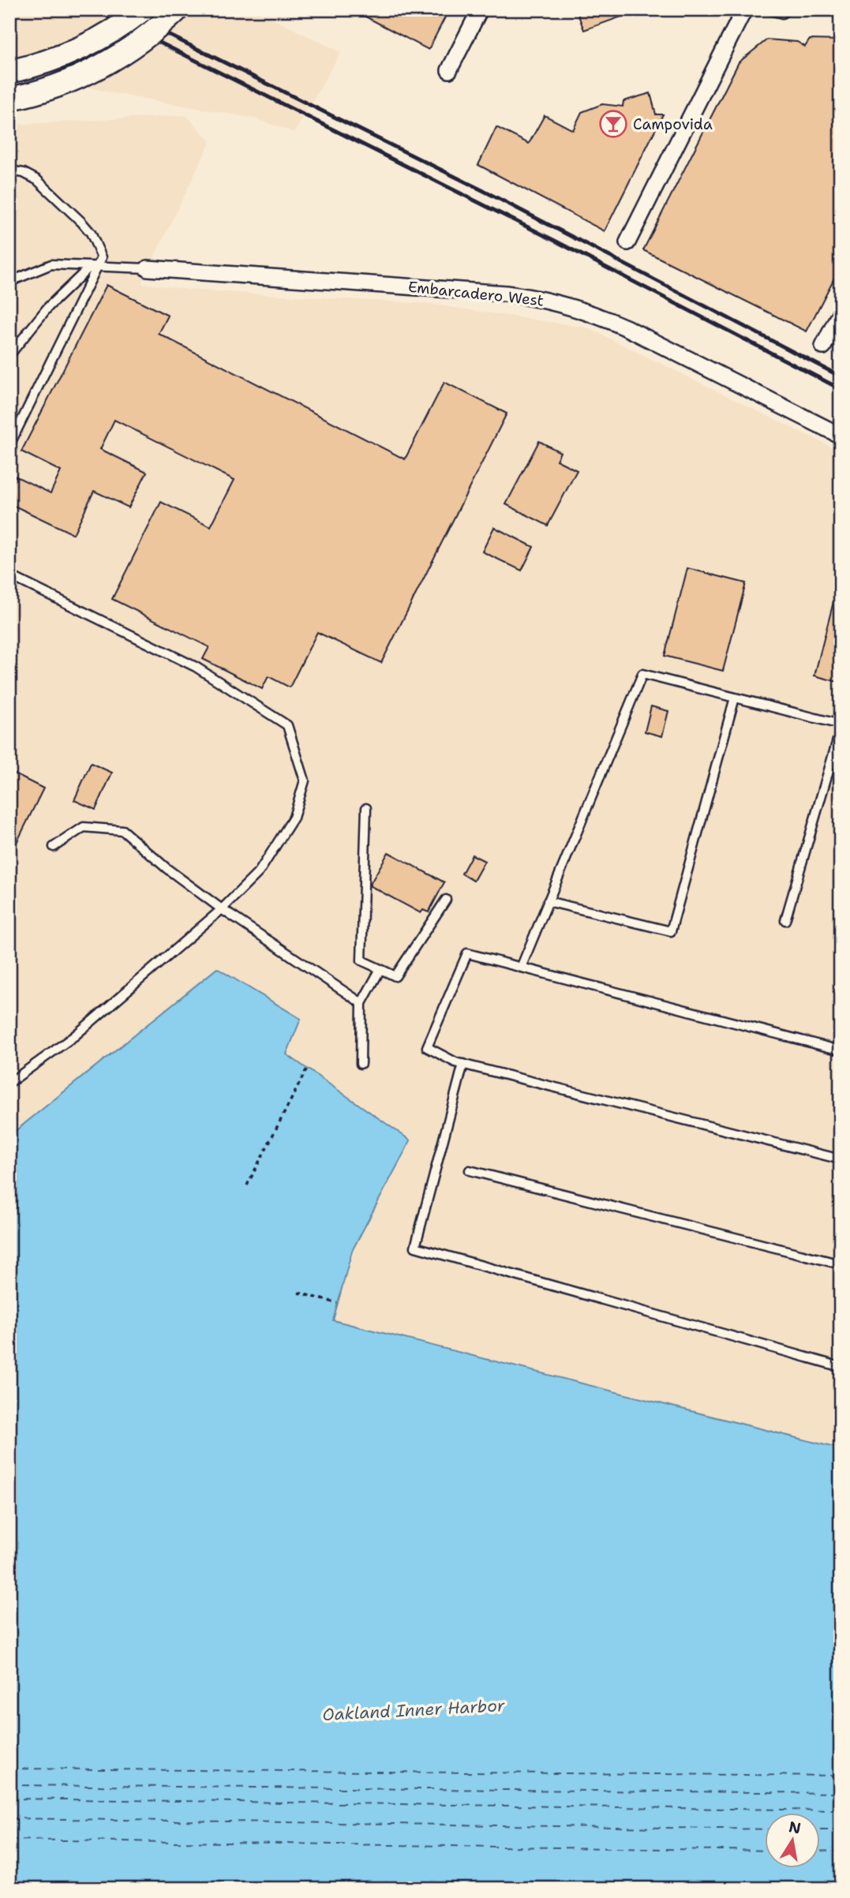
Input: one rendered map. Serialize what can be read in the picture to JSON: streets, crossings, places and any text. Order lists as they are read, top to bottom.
{
  "streets": {
    "street": ["Embarcadero West"]
  },
  "water": ["Oakland Inner Harbor"],
  "places": {
    "bar": ["Campovida"]
  },
  "north": "top"
}
